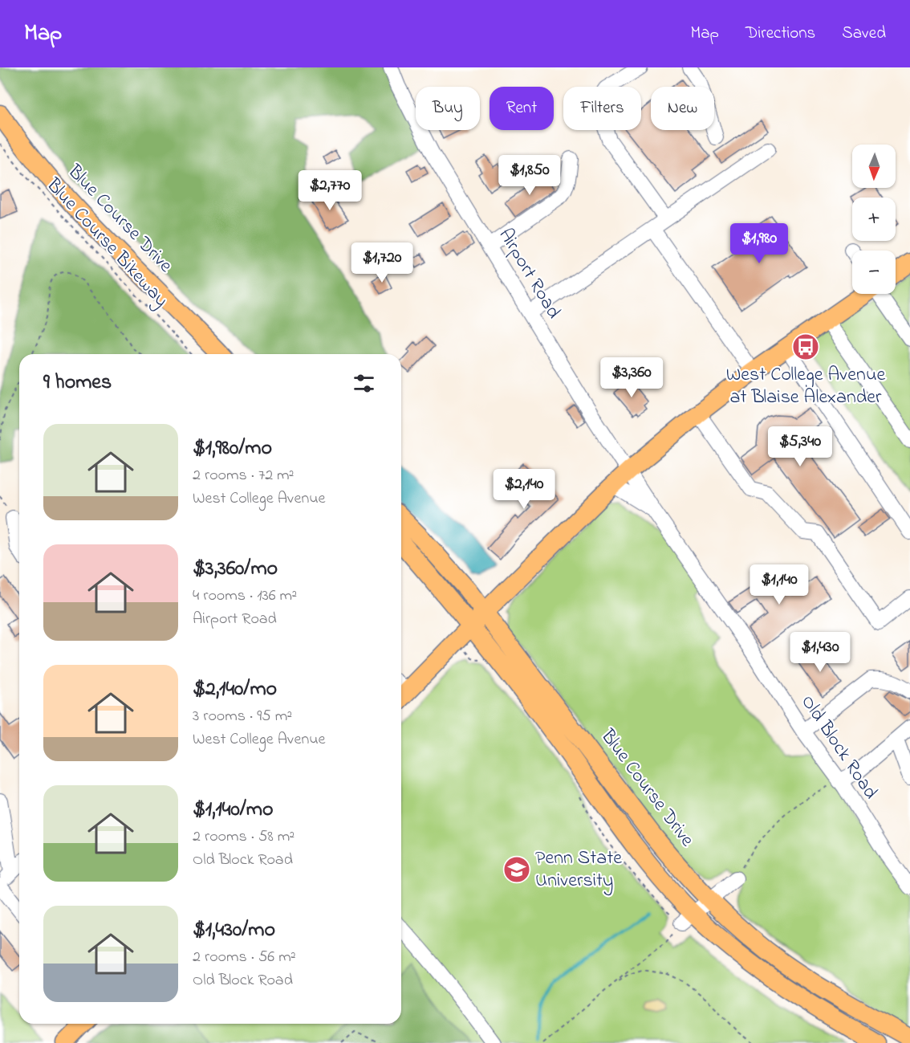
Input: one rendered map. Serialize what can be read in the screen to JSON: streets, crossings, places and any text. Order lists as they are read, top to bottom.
{
  "streets": {
    "main road": ["Blue Course Drive"],
    "street": ["Airport Road", "Old Block Road"],
    "path": ["Blue Course Bikeway"]
  },
  "crossings": [
    ["Airport Road", "Old Block Road"]
  ],
  "places": {
    "bus stop": ["West College Avenue at Blaise Alexander"],
    "school or university": ["Penn State University"]
  },
  "north": "bottom",
  "page": {
    "header": "Map",
    "nav": ["Map", "Directions", "Saved"],
    "chip": [
      "Buy",
      "Rent",
      "Filters",
      "New"
    ],
    "map_buttons": ["+", "−"],
    "price": [
      "$1,850",
      "$2,770",
      "$1,980",
      "$1,720",
      "$3,360",
      "$5,340",
      "$2,140",
      "$1,140",
      "$1,430"
    ],
    "heading": "9 homes",
    "list": [
      {
        "name": "$1,980/mo",
        "note": "2 rooms · 72 m² · West College Avenue"
      },
      {
        "name": "$3,360/mo",
        "note": "4 rooms · 136 m² · Airport Road"
      },
      {
        "name": "$2,140/mo",
        "note": "3 rooms · 95 m² · West College Avenue"
      },
      {
        "name": "$1,140/mo",
        "note": "2 rooms · 58 m² · Old Block Road"
      },
      {
        "name": "$1,430/mo",
        "note": "2 rooms · 56 m² · Old Block Road"
      }
    ]
  }
}
